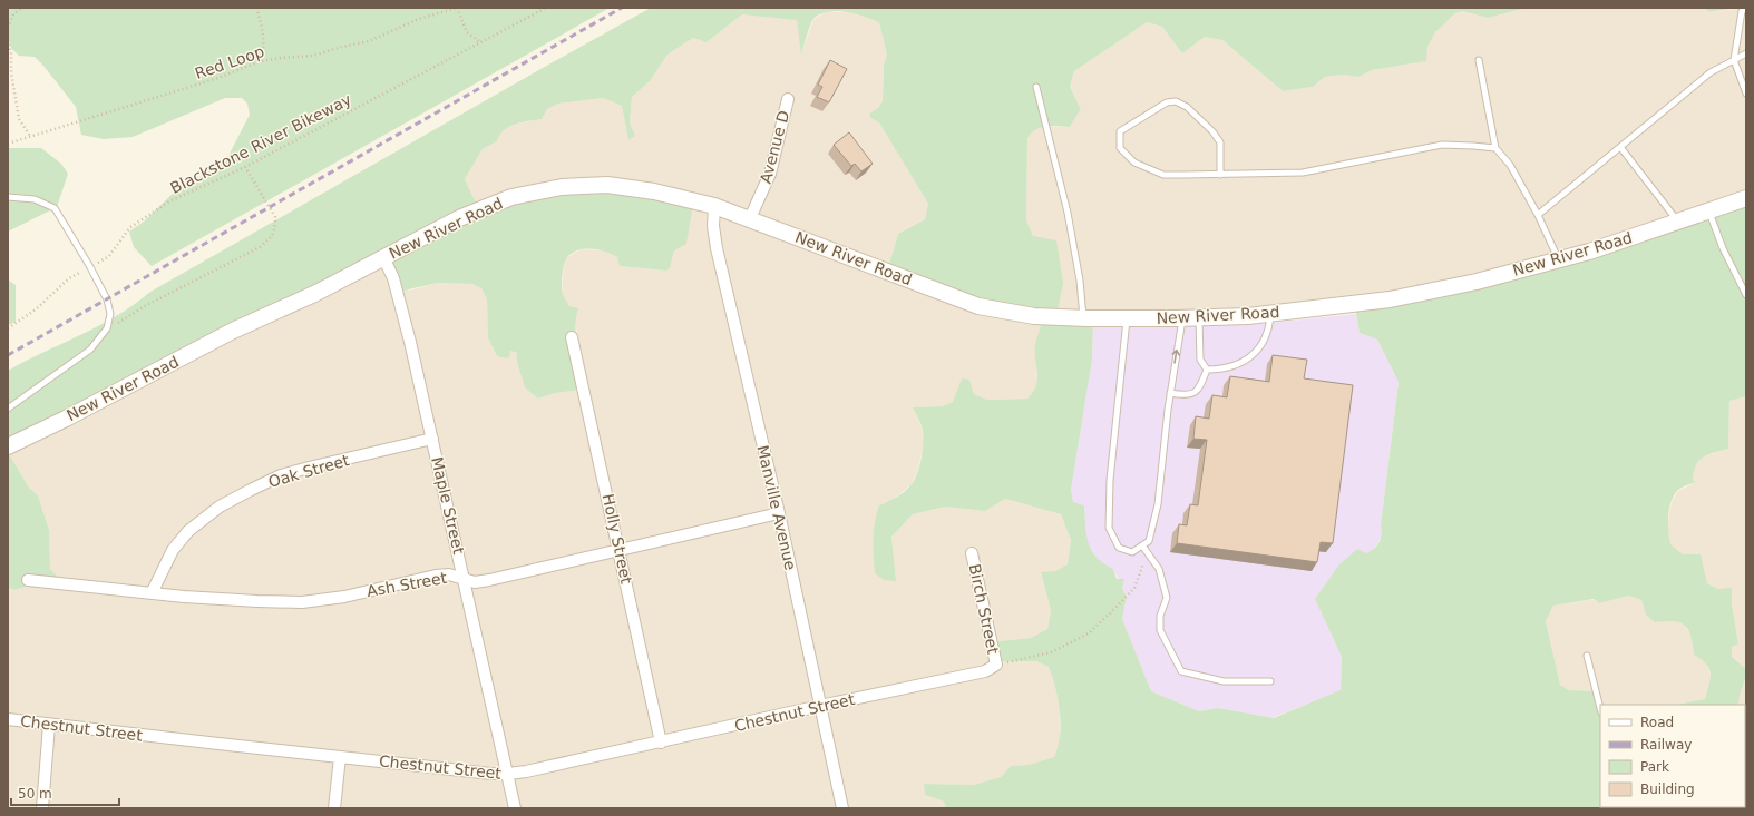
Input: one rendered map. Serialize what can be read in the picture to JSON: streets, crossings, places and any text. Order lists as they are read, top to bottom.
{
  "streets": {
    "street": [
      "Avenue D",
      "New River Road",
      "Oak Street",
      "Maple Street",
      "Manville Avenue",
      "Holly Street",
      "Ash Street",
      "Birch Street",
      "Chestnut Street"
    ],
    "path": ["Red Loop", "Blackstone River Bikeway"]
  },
  "crossings": [
    ["Avenue D", "New River Road"],
    ["New River Road", "Maple Street"],
    ["New River Road", "Manville Avenue"],
    ["Oak Street", "Maple Street"],
    ["Oak Street", "Ash Street"],
    ["Maple Street", "Ash Street"],
    ["Maple Street", "Chestnut Street"],
    ["Manville Avenue", "Ash Street"],
    ["Manville Avenue", "Chestnut Street"],
    ["Holly Street", "Ash Street"],
    ["Holly Street", "Chestnut Street"],
    ["Birch Street", "Chestnut Street"]
  ],
  "legend": [
    "Road",
    "Railway",
    "Park",
    "Building"
  ],
  "scale_bar": "50 m"
}
